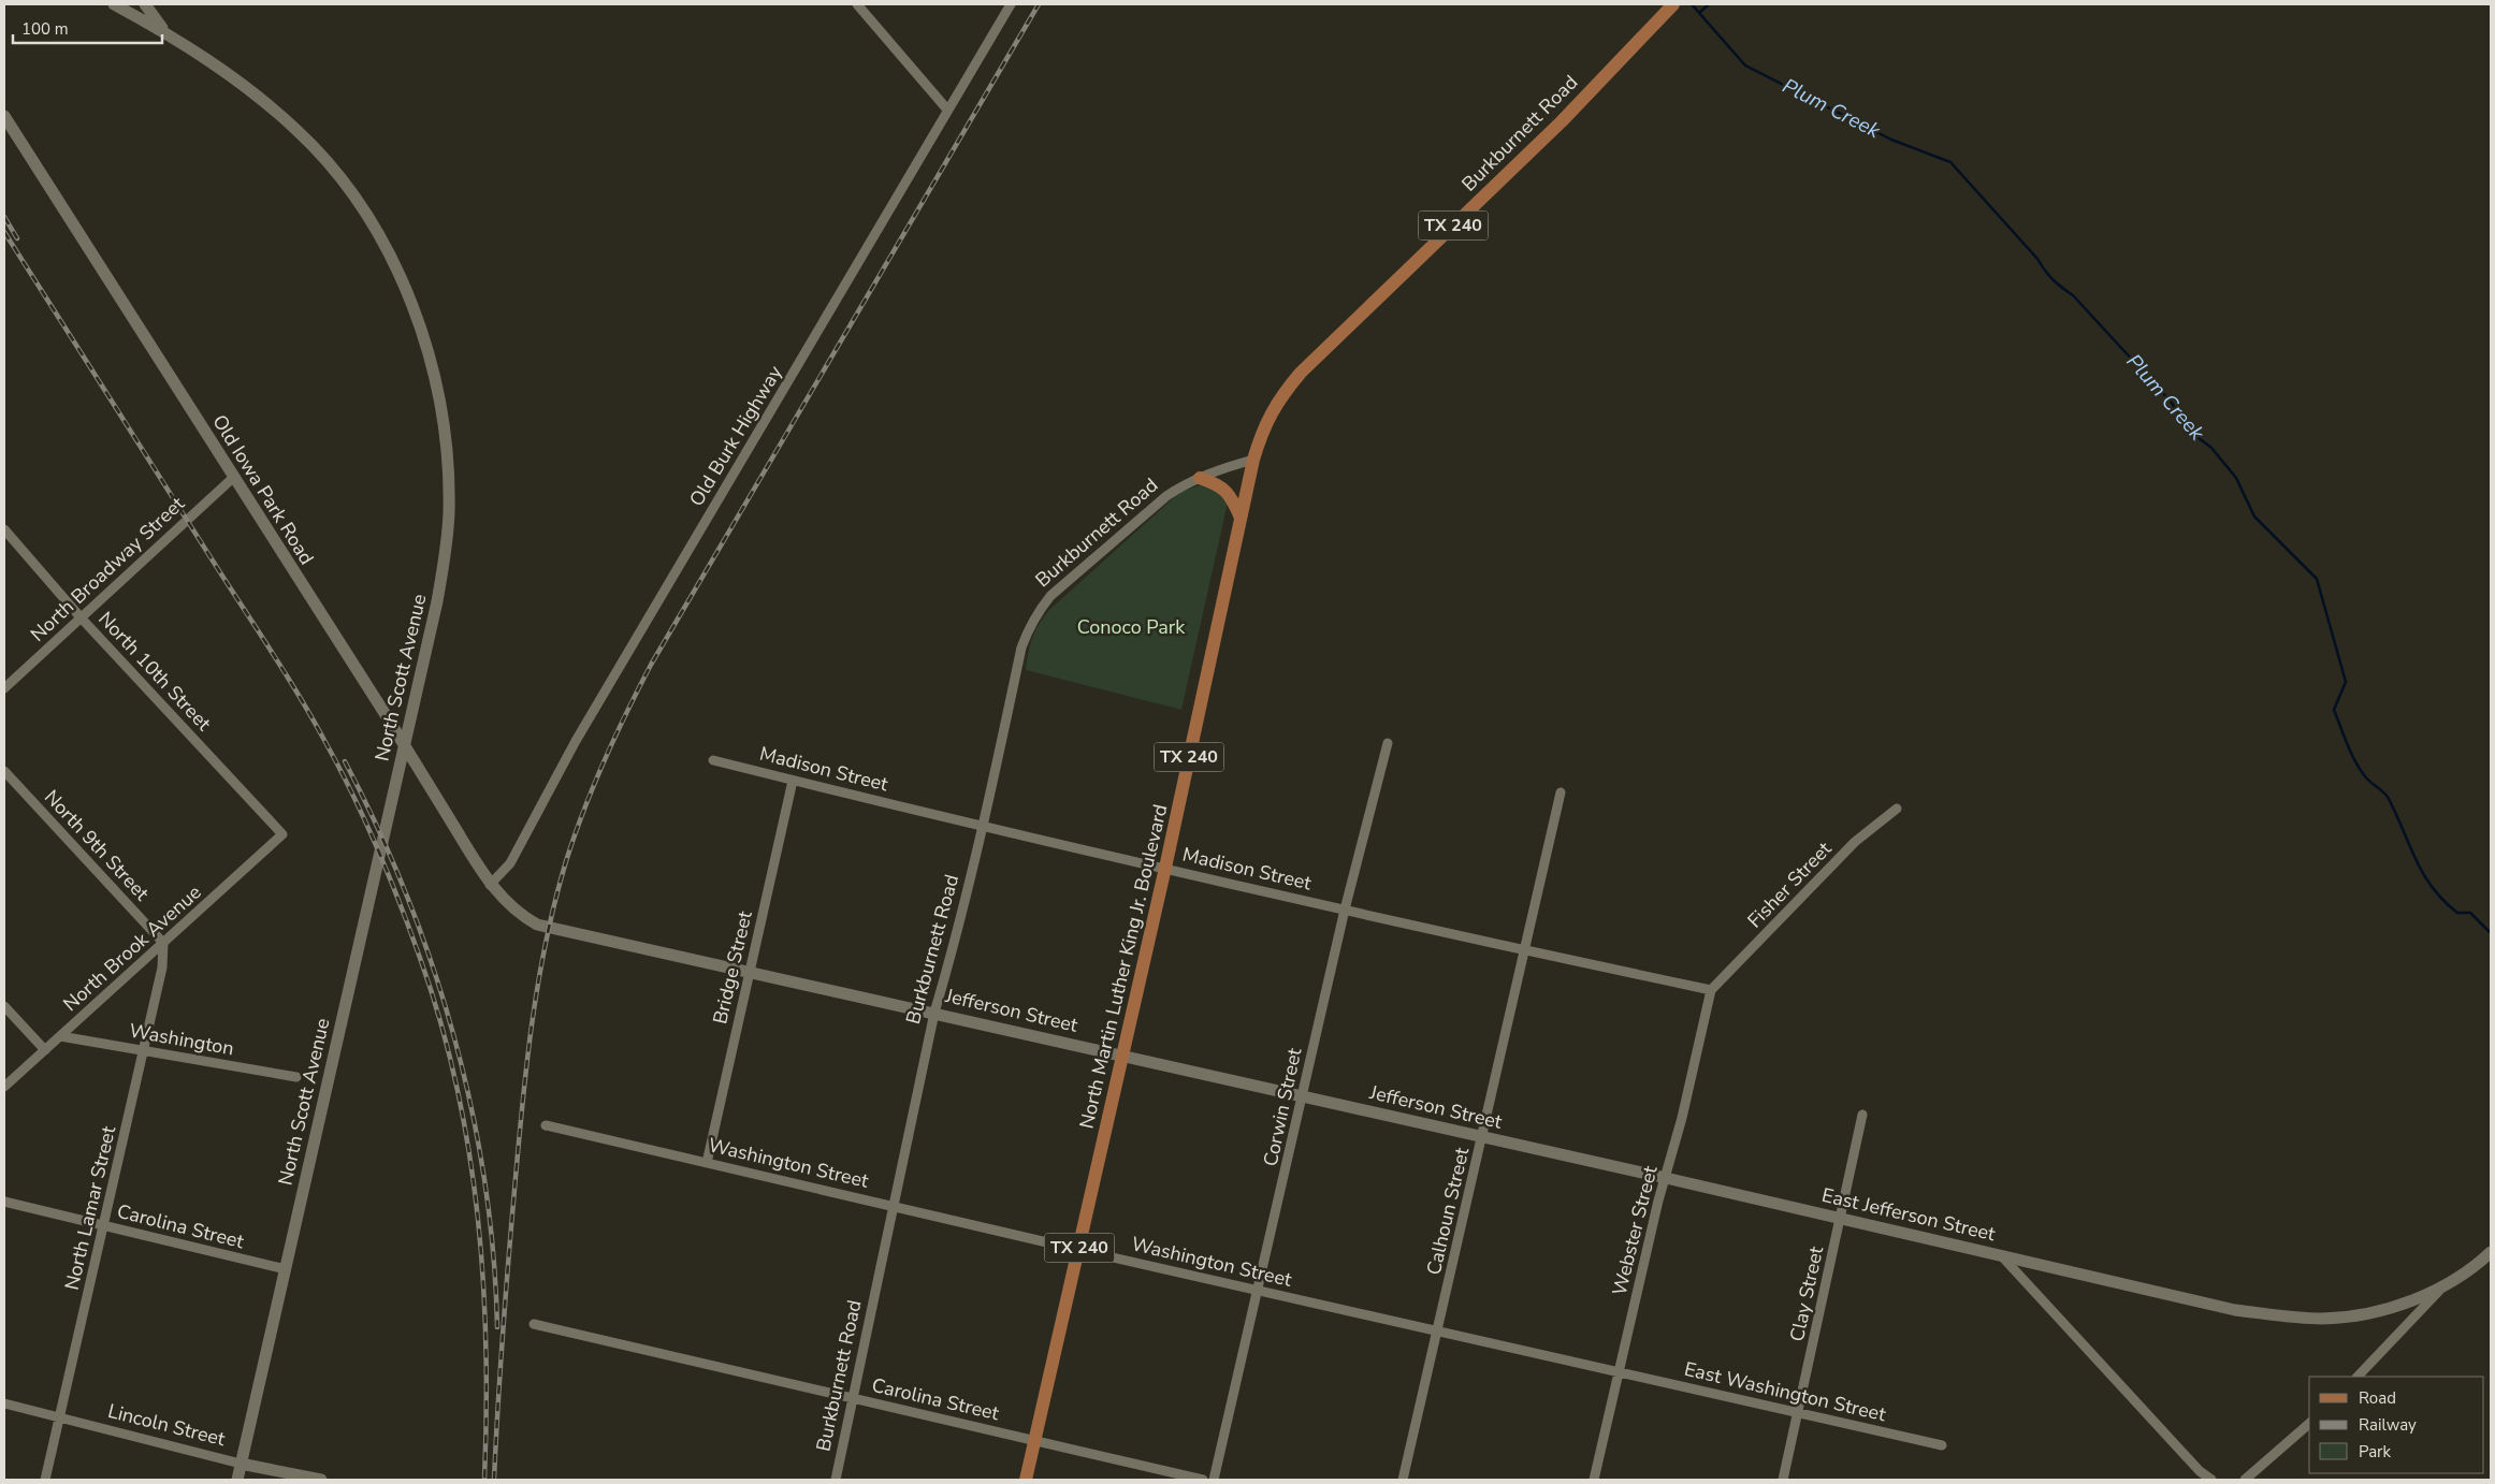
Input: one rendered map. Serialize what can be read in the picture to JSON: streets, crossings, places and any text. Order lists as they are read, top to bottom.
{
  "streets": {
    "main road": ["Burkburnett Road", "TX 240", "North Martin Luther King Jr. Boulevard"],
    "street": [
      "Old Burk Highway",
      "Old Iowa Park Road",
      "North Broadway Street",
      "North 10th Street",
      "North Scott Avenue",
      "Madison Street",
      "North 9th Street",
      "Fisher Street",
      "North Brook Avenue",
      "Bridge Street",
      "Jefferson Street",
      "Washington",
      "Corwin Street",
      "Washington Street",
      "North Lamar Street",
      "Calhoun Street",
      "East Jefferson Street",
      "Carolina Street",
      "Webster Street",
      "Clay Street",
      "East Washington Street",
      "Lincoln Street"
    ]
  },
  "crossings": [
    ["Burkburnett Road", "Madison Street"],
    ["Burkburnett Road", "North Martin Luther King Jr. Boulevard"],
    ["Burkburnett Road", "Jefferson Street"],
    ["Burkburnett Road", "Washington Street"],
    ["Burkburnett Road", "Carolina Street"],
    ["Old Burk Highway", "Old Iowa Park Road"],
    ["Old Burk Highway", "Jefferson Street"],
    ["Old Iowa Park Road", "North Broadway Street"],
    ["Old Iowa Park Road", "Jefferson Street"],
    ["North Broadway Street", "North 10th Street"],
    ["North 10th Street", "North Brook Avenue"],
    ["North Scott Avenue", "Carolina Street"],
    ["North Scott Avenue", "Lincoln Street"],
    ["Madison Street", "Fisher Street"],
    ["Madison Street", "North Martin Luther King Jr. Boulevard"],
    ["Madison Street", "Bridge Street"],
    ["Madison Street", "Corwin Street"],
    ["Madison Street", "Calhoun Street"],
    ["Madison Street", "Webster Street"],
    ["North 9th Street", "North Brook Avenue"],
    ["North 9th Street", "North Lamar Street"],
    ["Fisher Street", "Webster Street"],
    ["North Brook Avenue", "Washington"],
    ["North Brook Avenue", "North Lamar Street"],
    ["North Martin Luther King Jr. Boulevard", "Jefferson Street"],
    ["North Martin Luther King Jr. Boulevard", "Washington Street"],
    ["North Martin Luther King Jr. Boulevard", "Carolina Street"],
    ["Bridge Street", "Jefferson Street"],
    ["Bridge Street", "Washington Street"],
    ["Jefferson Street", "Corwin Street"],
    ["Jefferson Street", "Calhoun Street"],
    ["Jefferson Street", "East Jefferson Street"],
    ["Jefferson Street", "Webster Street"],
    ["Washington", "North Lamar Street"],
    ["Corwin Street", "Washington Street"],
    ["Washington Street", "Calhoun Street"],
    ["Washington Street", "Webster Street"],
    ["Washington Street", "East Washington Street"],
    ["North Lamar Street", "Carolina Street"],
    ["North Lamar Street", "Lincoln Street"],
    ["East Jefferson Street", "Webster Street"],
    ["East Jefferson Street", "Clay Street"],
    ["Webster Street", "East Washington Street"],
    ["Clay Street", "East Washington Street"]
  ],
  "water": ["Plum Creek"],
  "parks": ["Conoco Park"],
  "legend": ["Road", "Railway", "Park"],
  "scale_bar": "100 m"
}
